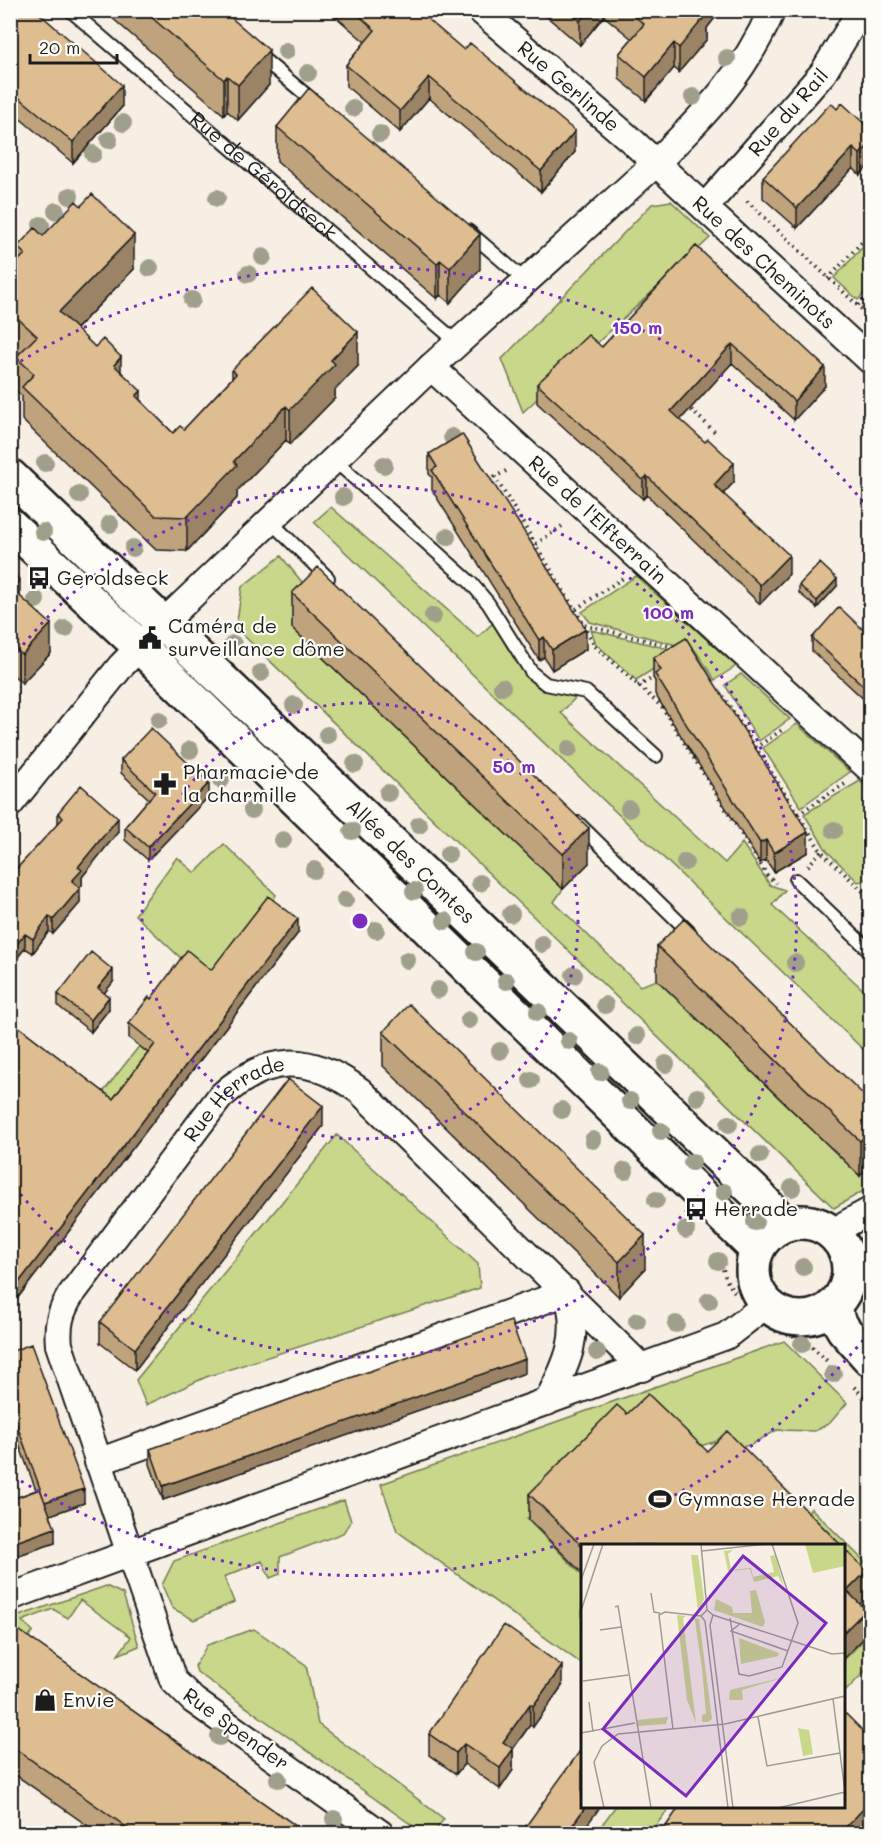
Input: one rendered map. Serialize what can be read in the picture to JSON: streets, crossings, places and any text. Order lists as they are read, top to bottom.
{
  "streets": {
    "street": [
      "Rue Gerlinde",
      "Rue du Rail",
      "Rue des Cheminots",
      "Rue de l'Elfterrain",
      "Allée des Comtes",
      "Rue Herrade",
      "Rue Spender"
    ],
    "lane": ["Rue de Géroldseck"]
  },
  "crossings": [
    ["Rue Gerlinde", "Rue des Cheminots"],
    ["Rue du Rail", "Rue des Cheminots"],
    ["Rue Herrade", "Rue Spender"]
  ],
  "places": {
    "bus stop": ["Geroldseck", "Herrade"],
    "public building": ["Caméra de surveillance dôme"],
    "pharmacy": ["Pharmacie de la charmille"],
    "sports": ["Gymnase Herrade"],
    "shop": ["Envie"]
  },
  "scale_bar": "20 m",
  "rings": ["150 m", "100 m", "50 m"]
}
